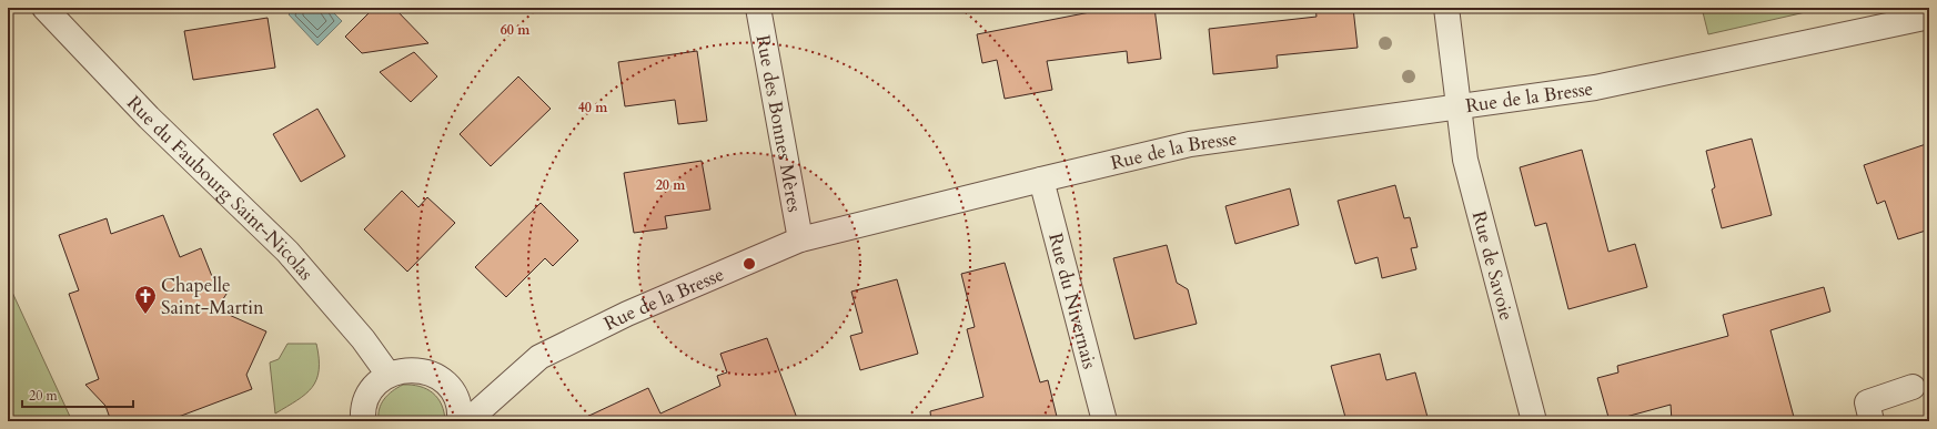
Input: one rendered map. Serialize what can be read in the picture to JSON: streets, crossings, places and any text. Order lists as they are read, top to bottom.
{
  "streets": {
    "street": [
      "Rue de la Bresse",
      "Rue des Bonnes Mères",
      "Rue du Faubourg Saint-Nicolas",
      "Rue de Savoie",
      "Rue du Nivernais"
    ]
  },
  "crossings": [
    ["Rue de la Bresse", "Rue des Bonnes Mères"],
    ["Rue de la Bresse", "Rue de Savoie"],
    ["Rue de la Bresse", "Rue du Nivernais"]
  ],
  "places": {
    "church": ["Chapelle Saint-Martin"]
  },
  "scale_bar": "20 m",
  "rings": ["60 m", "40 m", "20 m"]
}
